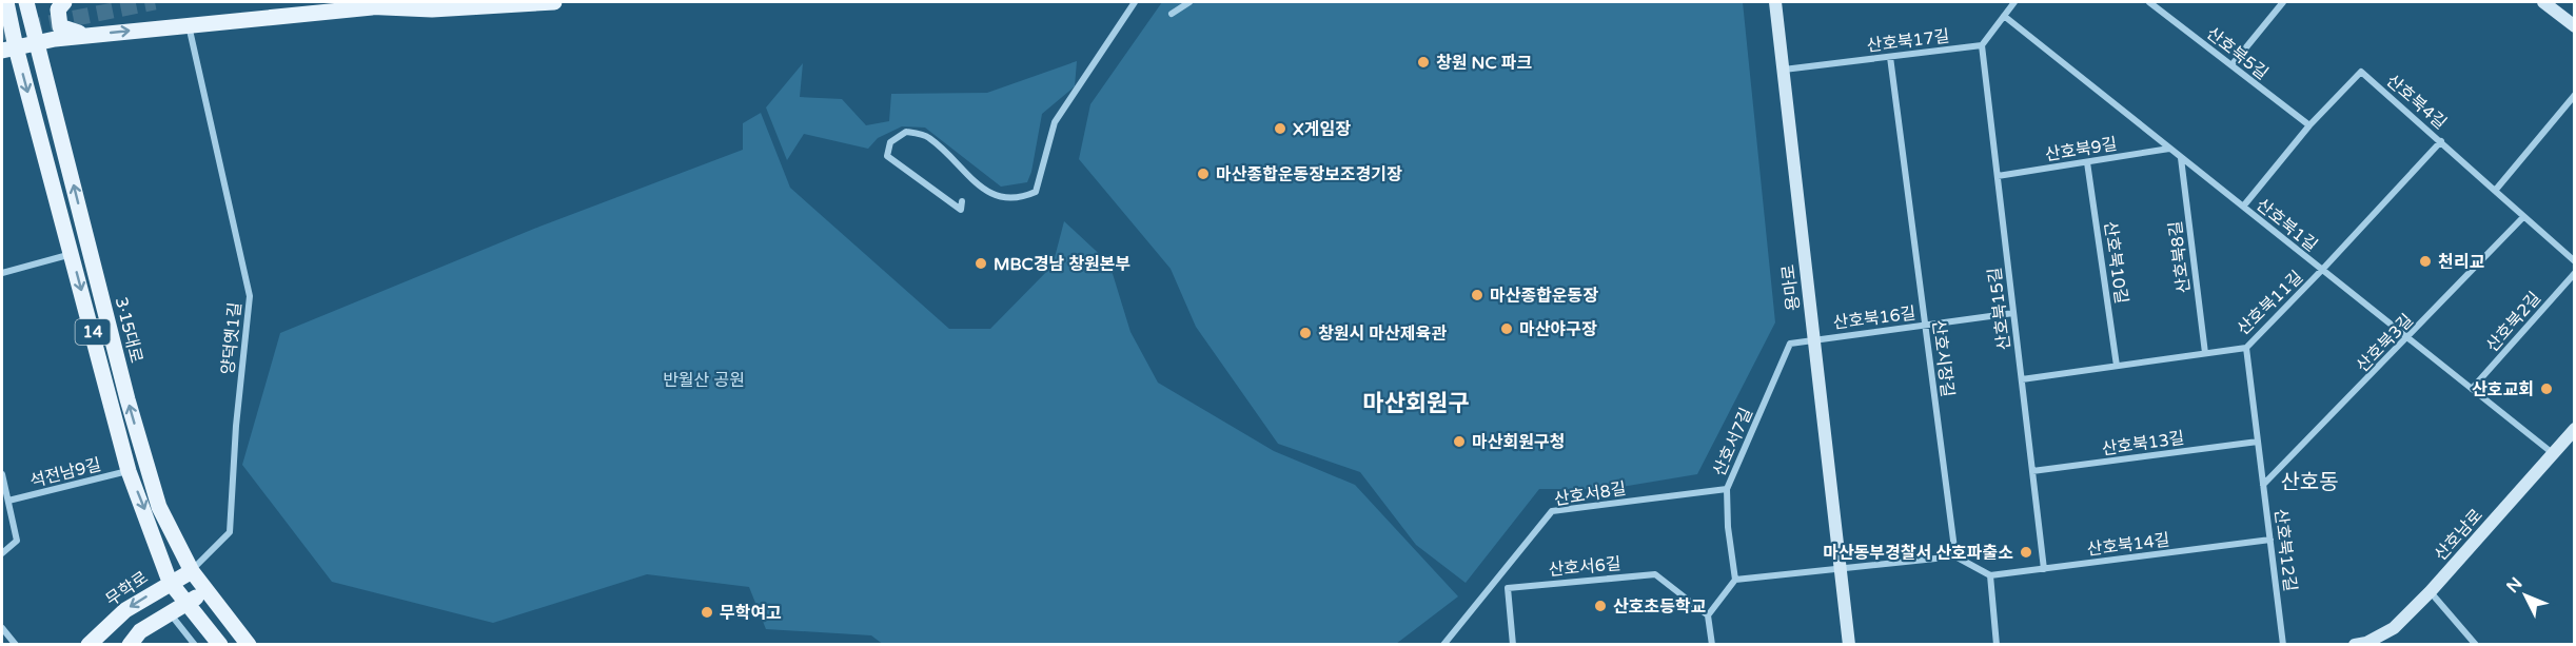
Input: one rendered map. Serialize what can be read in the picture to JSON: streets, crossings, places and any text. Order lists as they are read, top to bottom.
{
  "streets": {
    "main road": [
      "용마로",
      "3·15대로",
      "14",
      "산호남로",
      "무학로"
    ],
    "street": [
      "산호북17길",
      "산호북5길",
      "산호북4길",
      "산호북9길",
      "산호북1길",
      "산호북8길",
      "산호북10길",
      "산호북11길",
      "산호북15길",
      "산호북16길",
      "산호북2길",
      "양덕옛1길",
      "산호북3길",
      "산호시장길",
      "산호서7길",
      "산호북13길",
      "석전남9길",
      "산호서8길",
      "산호북14길",
      "산호북12길",
      "산호서6길"
    ]
  },
  "crossings": [
    ["산호북17길", "용마로"],
    ["산호북17길", "산호북15길"],
    ["산호북17길", "산호시장길"],
    ["산호북5길", "산호북4길"],
    ["산호북4길", "산호북1길"],
    ["산호북4길", "산호북11길"],
    ["산호북4길", "산호북3길"],
    ["산호북9길", "산호북1길"],
    ["산호북9길", "산호북10길"],
    ["산호북9길", "산호북15길"],
    ["산호북1길", "산호북8길"],
    ["산호북1길", "산호북11길"],
    ["산호북1길", "산호북2길"],
    ["산호북1길", "산호북3길"],
    ["산호북1길", "산호남로"],
    ["산호북8길", "산호북11길"],
    ["산호북10길", "산호북11길"],
    ["용마로", "산호북16길"],
    ["용마로", "산호서7길"],
    ["산호북11길", "산호북15길"],
    ["산호북11길", "산호북12길"],
    ["산호북15길", "산호북16길"],
    ["산호북15길", "산호북13길"],
    ["산호북15길", "산호북14길"],
    ["산호북16길", "산호시장길"],
    ["산호북16길", "산호서7길"],
    ["3·15대로", "양덕옛1길"],
    ["3·15대로", "석전남9길"],
    ["3·15대로", "무학로"],
    ["양덕옛1길", "무학로"],
    ["산호북3길", "산호북12길"],
    ["산호서7길", "산호서8길"],
    ["산호북13길", "산호북12길"],
    ["산호서8길", "산호서6길"],
    ["산호북14길", "산호북12길"]
  ],
  "districts": ["마산회원구", "산호동"],
  "parks": ["반월산 공원"],
  "places": [
    "창원 NC 파크",
    "X게임장",
    "마산종합운동장보조경기장",
    "천리교",
    "MBC경남 창원본부",
    "마산종합운동장",
    "마산야구장",
    "창원시 마산제육관",
    "산호교회",
    "마산회원구청",
    "마산동부경찰서 산호파출소",
    "산호초등학교",
    "무학여고"
  ],
  "north": "top left"
}
